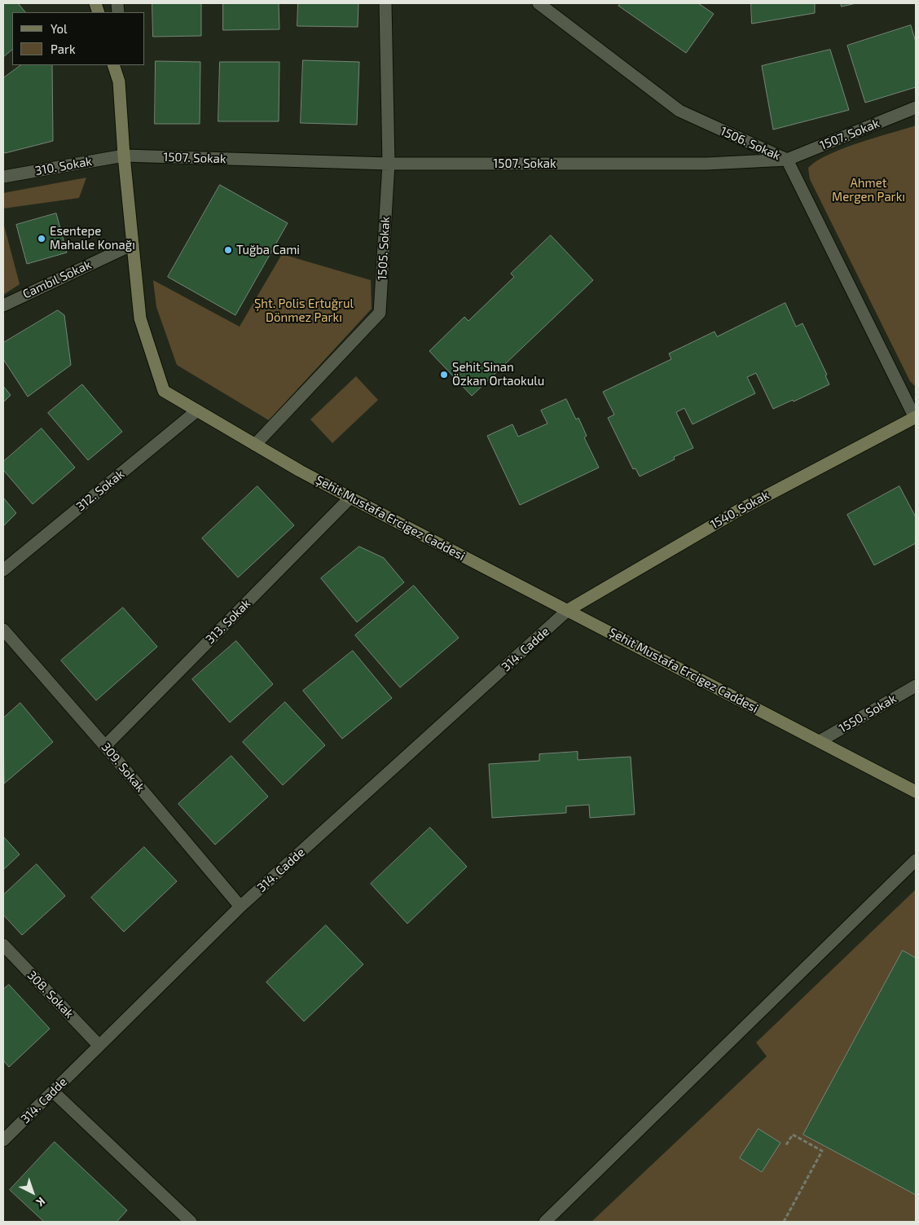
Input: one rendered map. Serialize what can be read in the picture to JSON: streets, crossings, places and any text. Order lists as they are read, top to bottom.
{
  "streets": {
    "main road": ["1540. Sokak", "Şehit Mustafa Ercigez Caddesi"],
    "street": [
      "1507. Sokak",
      "1506. Sokak",
      "310. Sokak",
      "1505. Sokak",
      "Cambıl Sokak",
      "312. Sokak",
      "313. Sokak",
      "314. Cadde",
      "1550. Sokak",
      "309. Sokak",
      "308. Sokak"
    ]
  },
  "crossings": [
    ["1507. Sokak", "1506. Sokak"],
    ["1507. Sokak", "310. Sokak"],
    ["1507. Sokak", "1505. Sokak"],
    ["1507. Sokak", "Şehit Mustafa Ercigez Caddesi"],
    ["1506. Sokak", "1540. Sokak"],
    ["310. Sokak", "Şehit Mustafa Ercigez Caddesi"],
    ["1505. Sokak", "Şehit Mustafa Ercigez Caddesi"],
    ["Cambıl Sokak", "Şehit Mustafa Ercigez Caddesi"],
    ["312. Sokak", "Şehit Mustafa Ercigez Caddesi"],
    ["1540. Sokak", "Şehit Mustafa Ercigez Caddesi"],
    ["1540. Sokak", "314. Cadde"],
    ["Şehit Mustafa Ercigez Caddesi", "313. Sokak"],
    ["Şehit Mustafa Ercigez Caddesi", "314. Cadde"],
    ["Şehit Mustafa Ercigez Caddesi", "1550. Sokak"],
    ["313. Sokak", "309. Sokak"],
    ["314. Cadde", "309. Sokak"],
    ["314. Cadde", "308. Sokak"]
  ],
  "parks": ["Ahmet Mergen Parkı", "Şht. Polis Ertuğrul Dönmez Parkı"],
  "places": ["Esentepe Mahalle Konağı", "Tuğba Cami", "Şehit Sinan Özkan Ortaokulu"],
  "legend": ["Yol", "Park"],
  "north": "bottom right"
}
